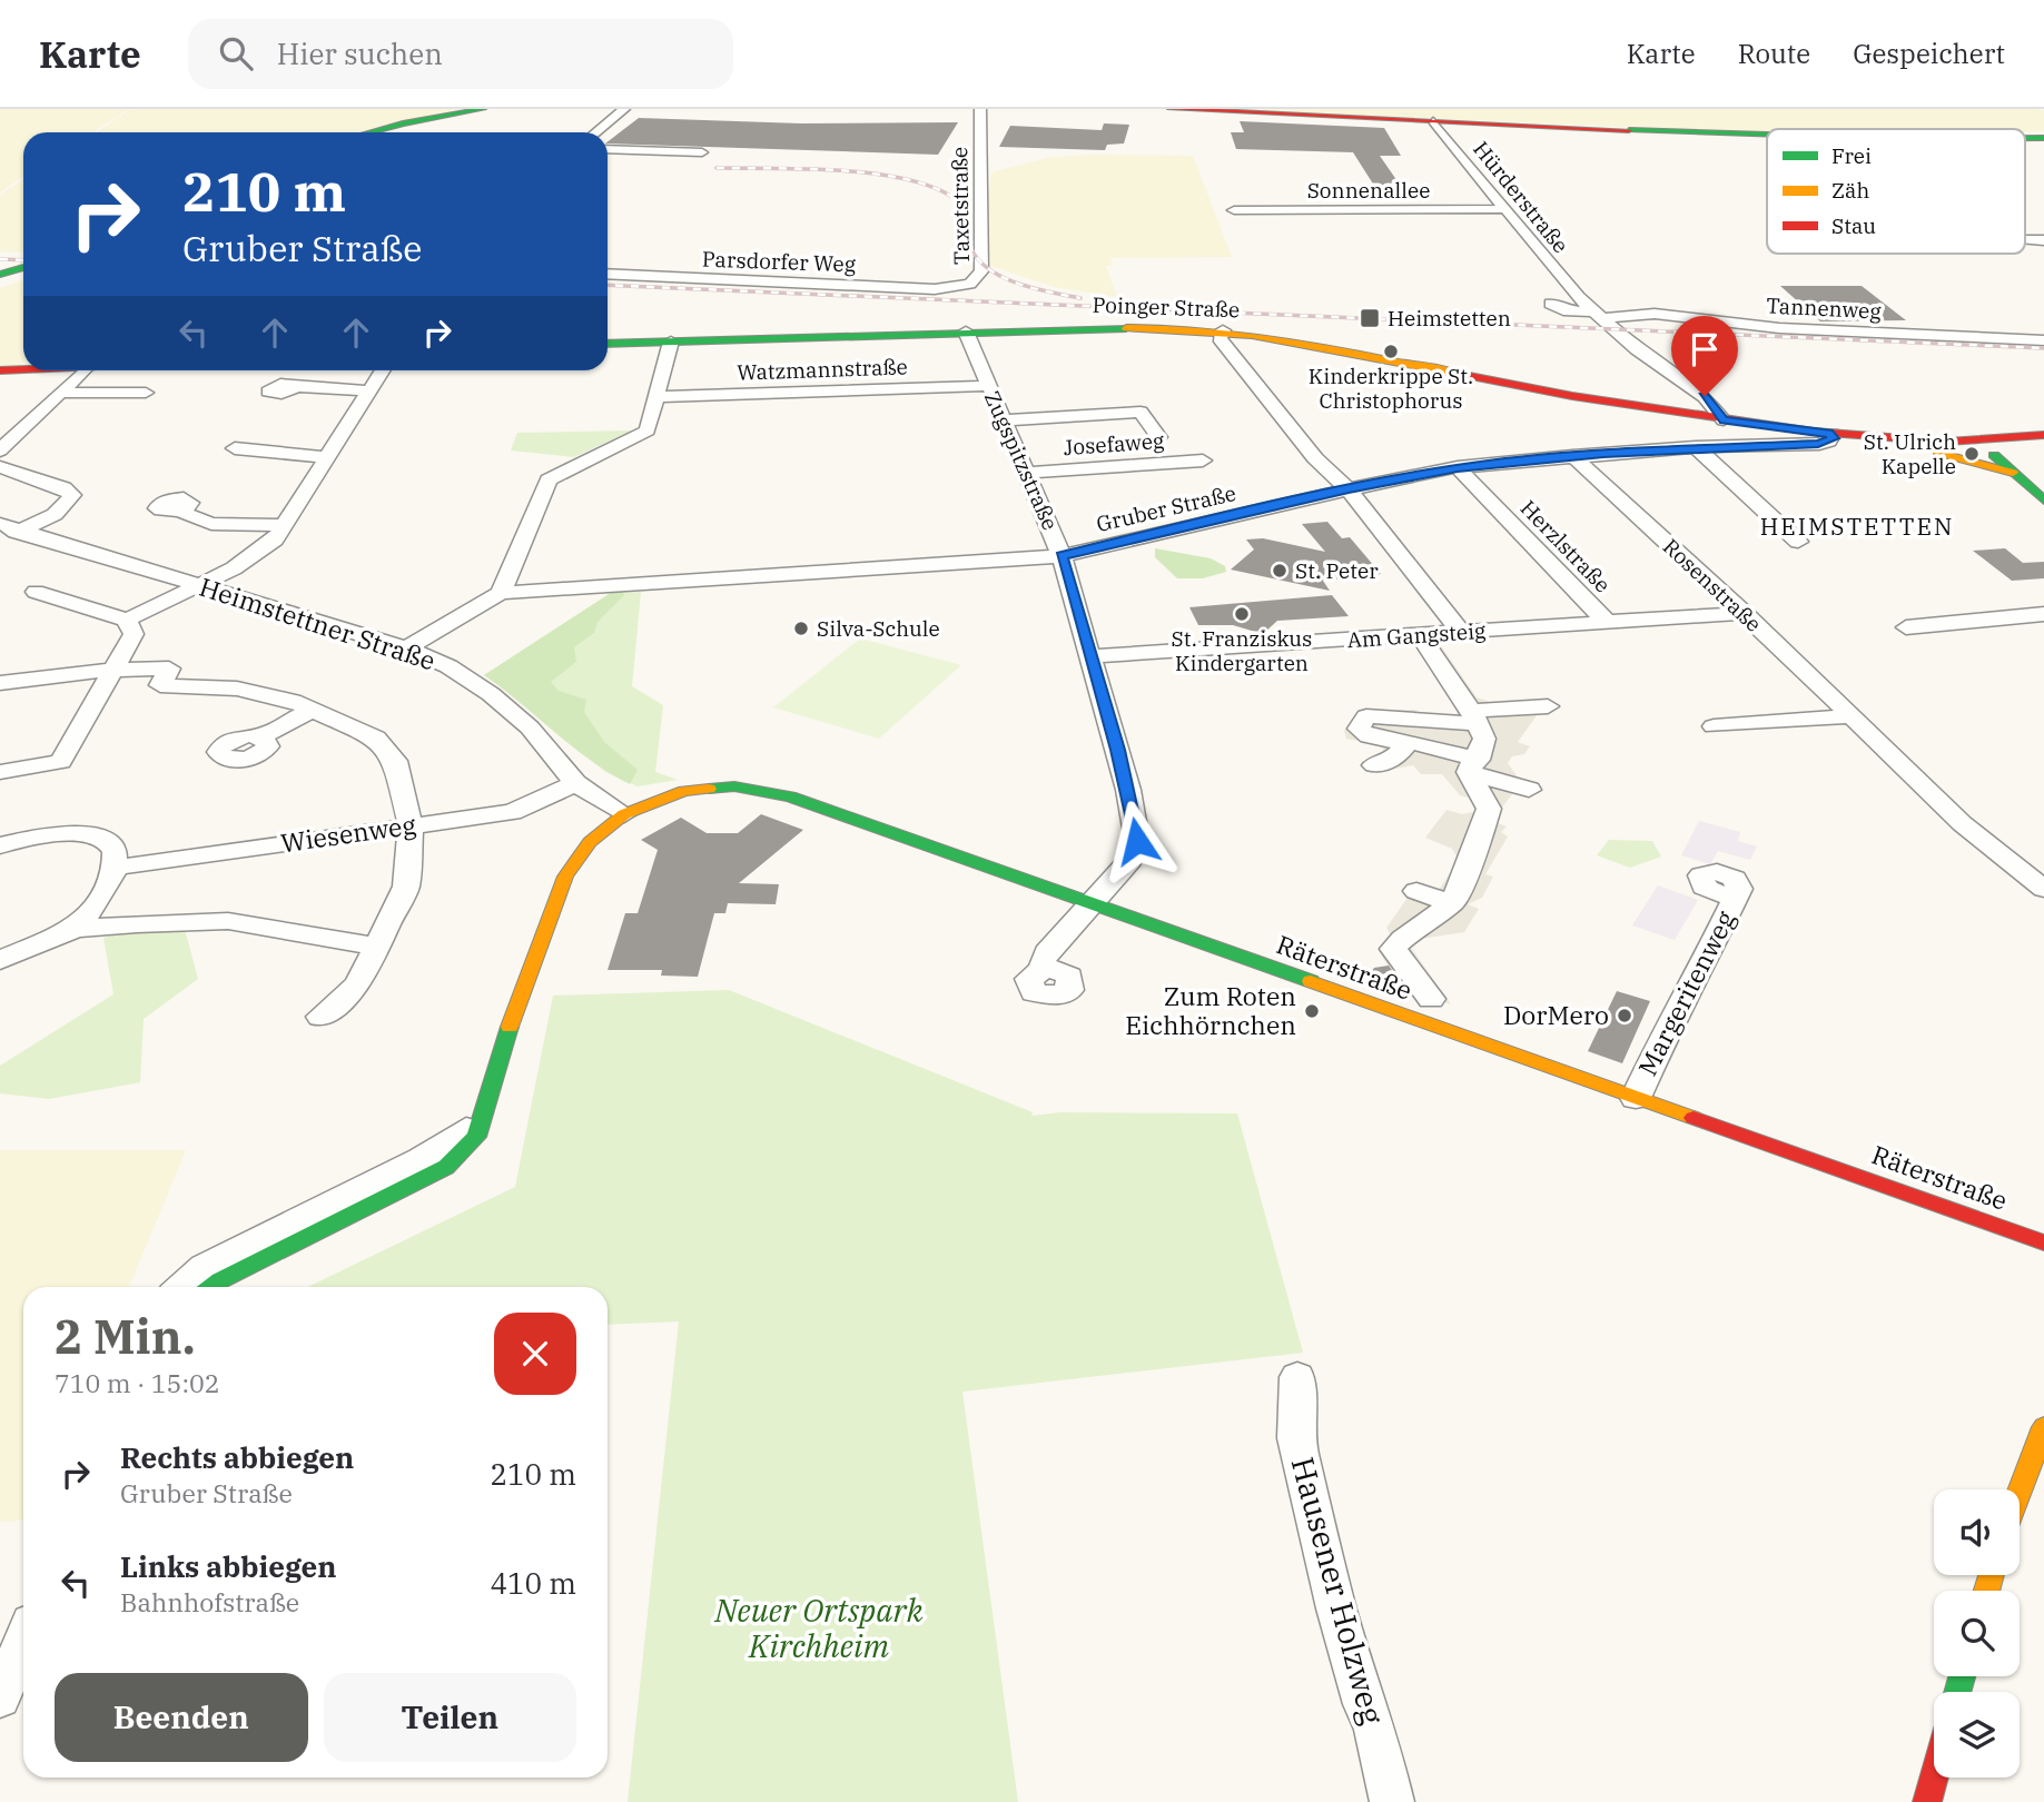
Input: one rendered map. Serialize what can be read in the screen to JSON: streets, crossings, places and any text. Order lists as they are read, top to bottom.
{
  "streets": {
    "street": [
      "Sonnenallee",
      "Hürderstraße",
      "Taxetstraße",
      "Parsdorfer Weg",
      "Poinger Straße",
      "Tannenweg",
      "Watzmannstraße",
      "Josefaweg",
      "Zugspitzstraße",
      "Gruber Straße",
      "Herzlstraße",
      "Rosenstraße",
      "Heimstettner Straße",
      "Am Gangsteig",
      "Wiesenweg",
      "Räterstraße",
      "Margeritenweg",
      "Hausener Holzweg"
    ]
  },
  "crossings": [
    ["Sonnenallee", "Hürderstraße"],
    ["Hürderstraße", "Poinger Straße"],
    ["Hürderstraße", "Tannenweg"],
    ["Taxetstraße", "Parsdorfer Weg"],
    ["Poinger Straße", "Zugspitzstraße"],
    ["Poinger Straße", "Gruber Straße"],
    ["Watzmannstraße", "Zugspitzstraße"],
    ["Josefaweg", "Zugspitzstraße"],
    ["Zugspitzstraße", "Gruber Straße"],
    ["Zugspitzstraße", "Am Gangsteig"],
    ["Zugspitzstraße", "Räterstraße"],
    ["Gruber Straße", "Herzlstraße"],
    ["Gruber Straße", "Rosenstraße"],
    ["Herzlstraße", "Am Gangsteig"],
    ["Rosenstraße", "Am Gangsteig"],
    ["Heimstettner Straße", "Wiesenweg"],
    ["Heimstettner Straße", "Räterstraße"],
    ["Räterstraße", "Margeritenweg"]
  ],
  "districts": ["HEIMSTETTEN"],
  "parks": ["Neuer Ortspark Kirchheim"],
  "places": {
    "transit": ["Heimstetten"],
    "other": [
      "Kinderkrippe St. Christophorus",
      "St. Ulrich Kapelle",
      "St. Peter",
      "St. Franziskus Kindergarten",
      "Silva-Schule",
      "Zum Roten Eichhörnchen",
      "DorMero"
    ]
  },
  "legend": ["Frei", "Zäh", "Stau"],
  "page": {
    "header": "Karte",
    "search": "Hier suchen",
    "nav": ["Karte", "Route", "Gespeichert"],
    "turn": ["210 m", "Gruber Straße"],
    "heading": ["2 Min.", "710 m · 15:02"],
    "list": [
      {
        "name": "Rechts abbiegen",
        "note": "Gruber Straße",
        "value": "210 m"
      },
      {
        "name": "Links abbiegen",
        "note": "Bahnhofstraße",
        "value": "410 m"
      }
    ],
    "buttons": ["Beenden", "Teilen"]
  }
}
